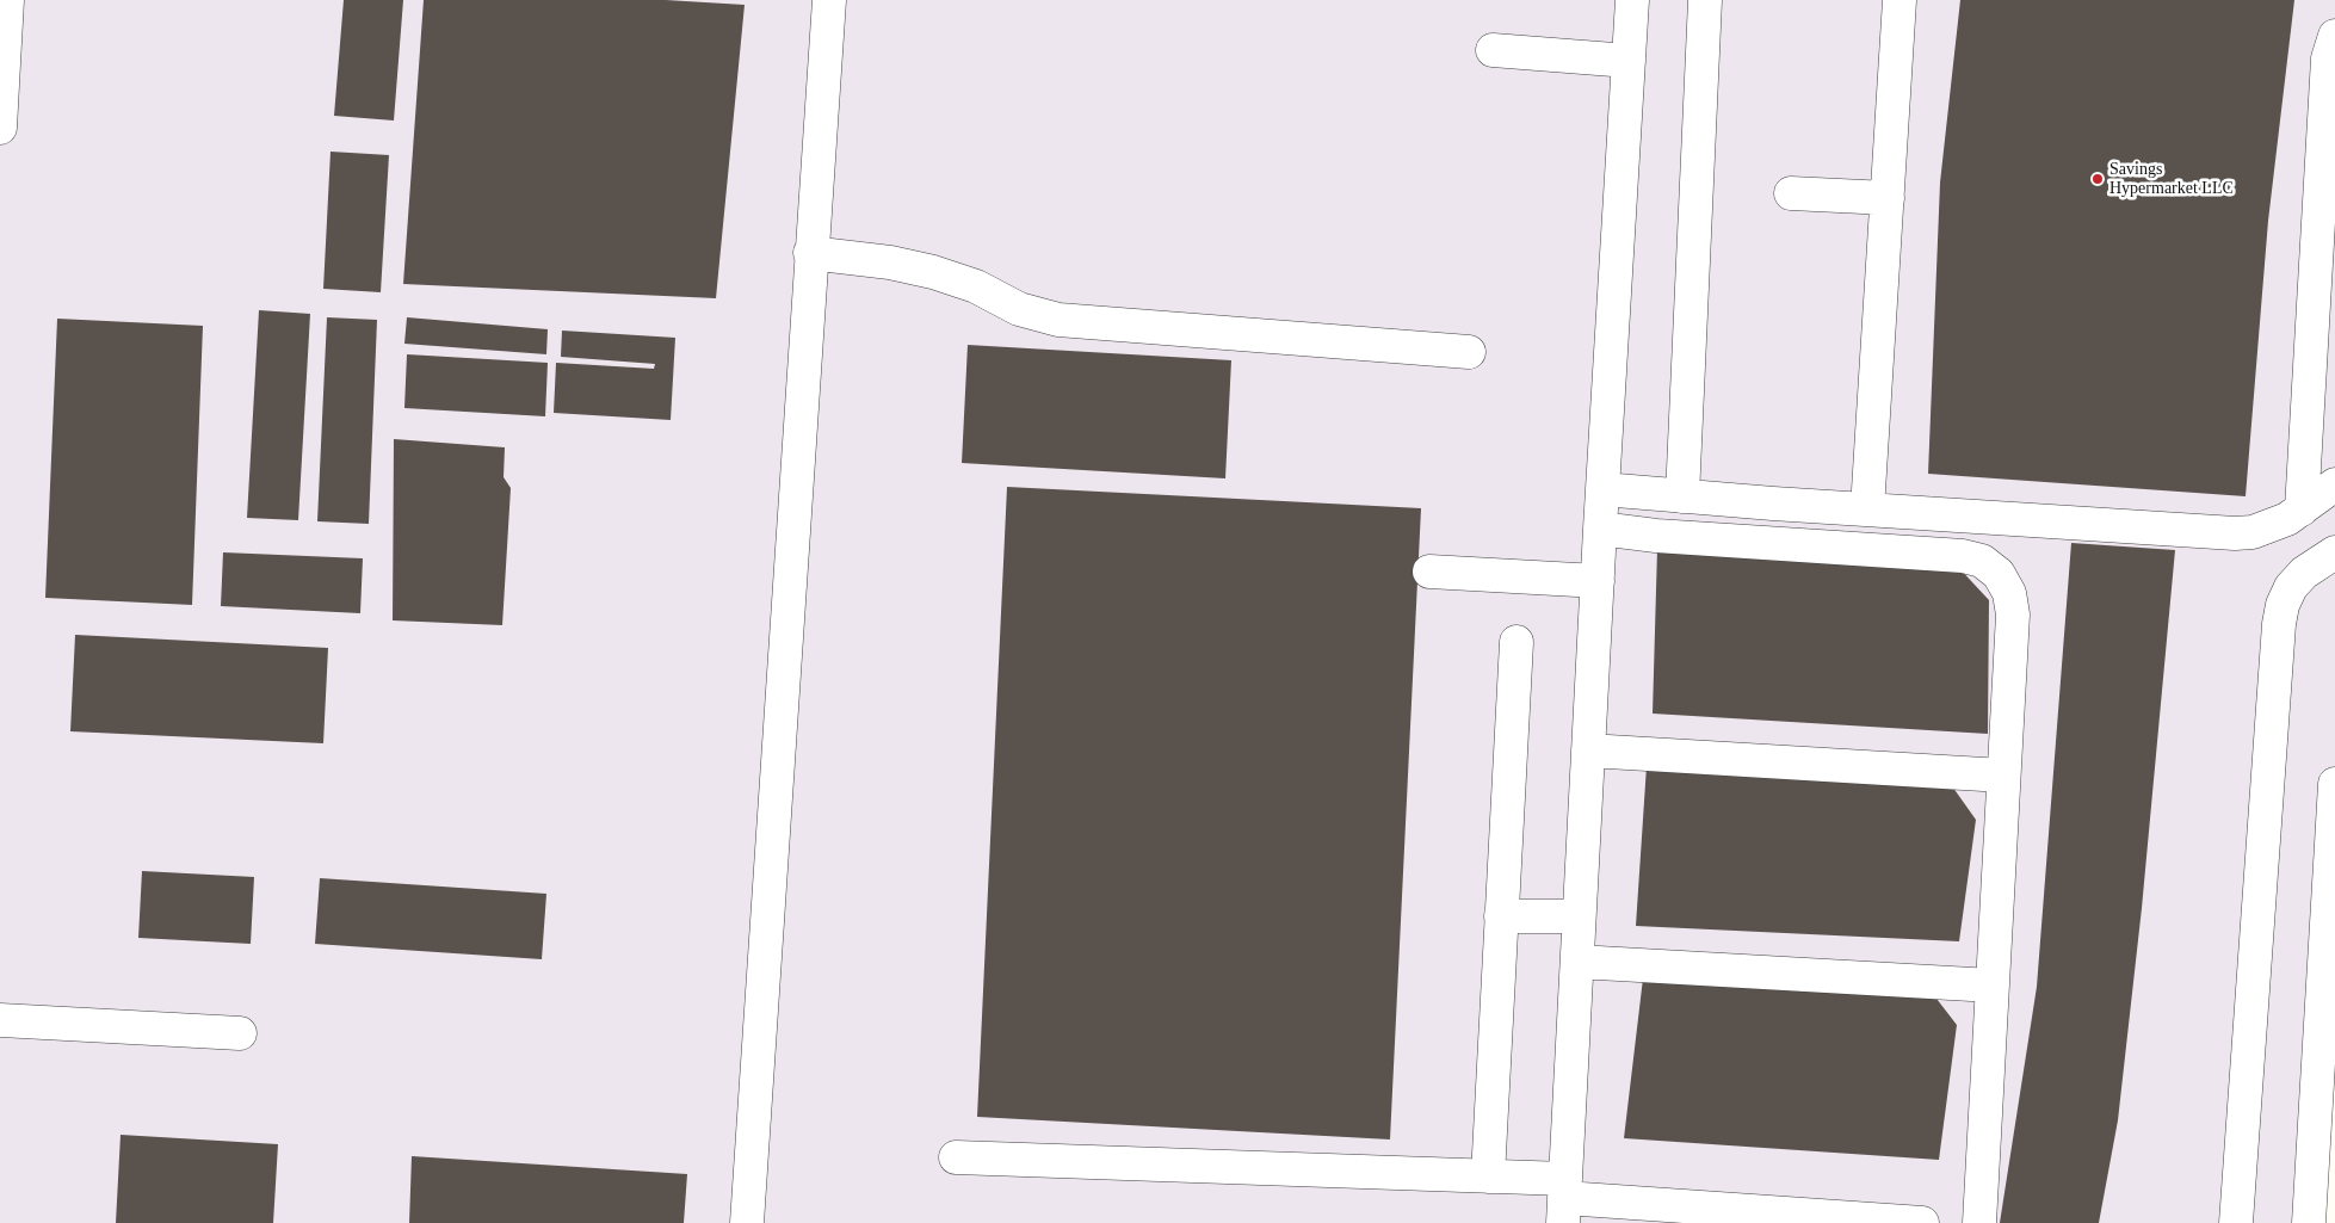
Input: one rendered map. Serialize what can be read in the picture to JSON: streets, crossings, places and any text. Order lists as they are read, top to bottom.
{
  "places": ["Savings Hypermarket LLC"]
}
